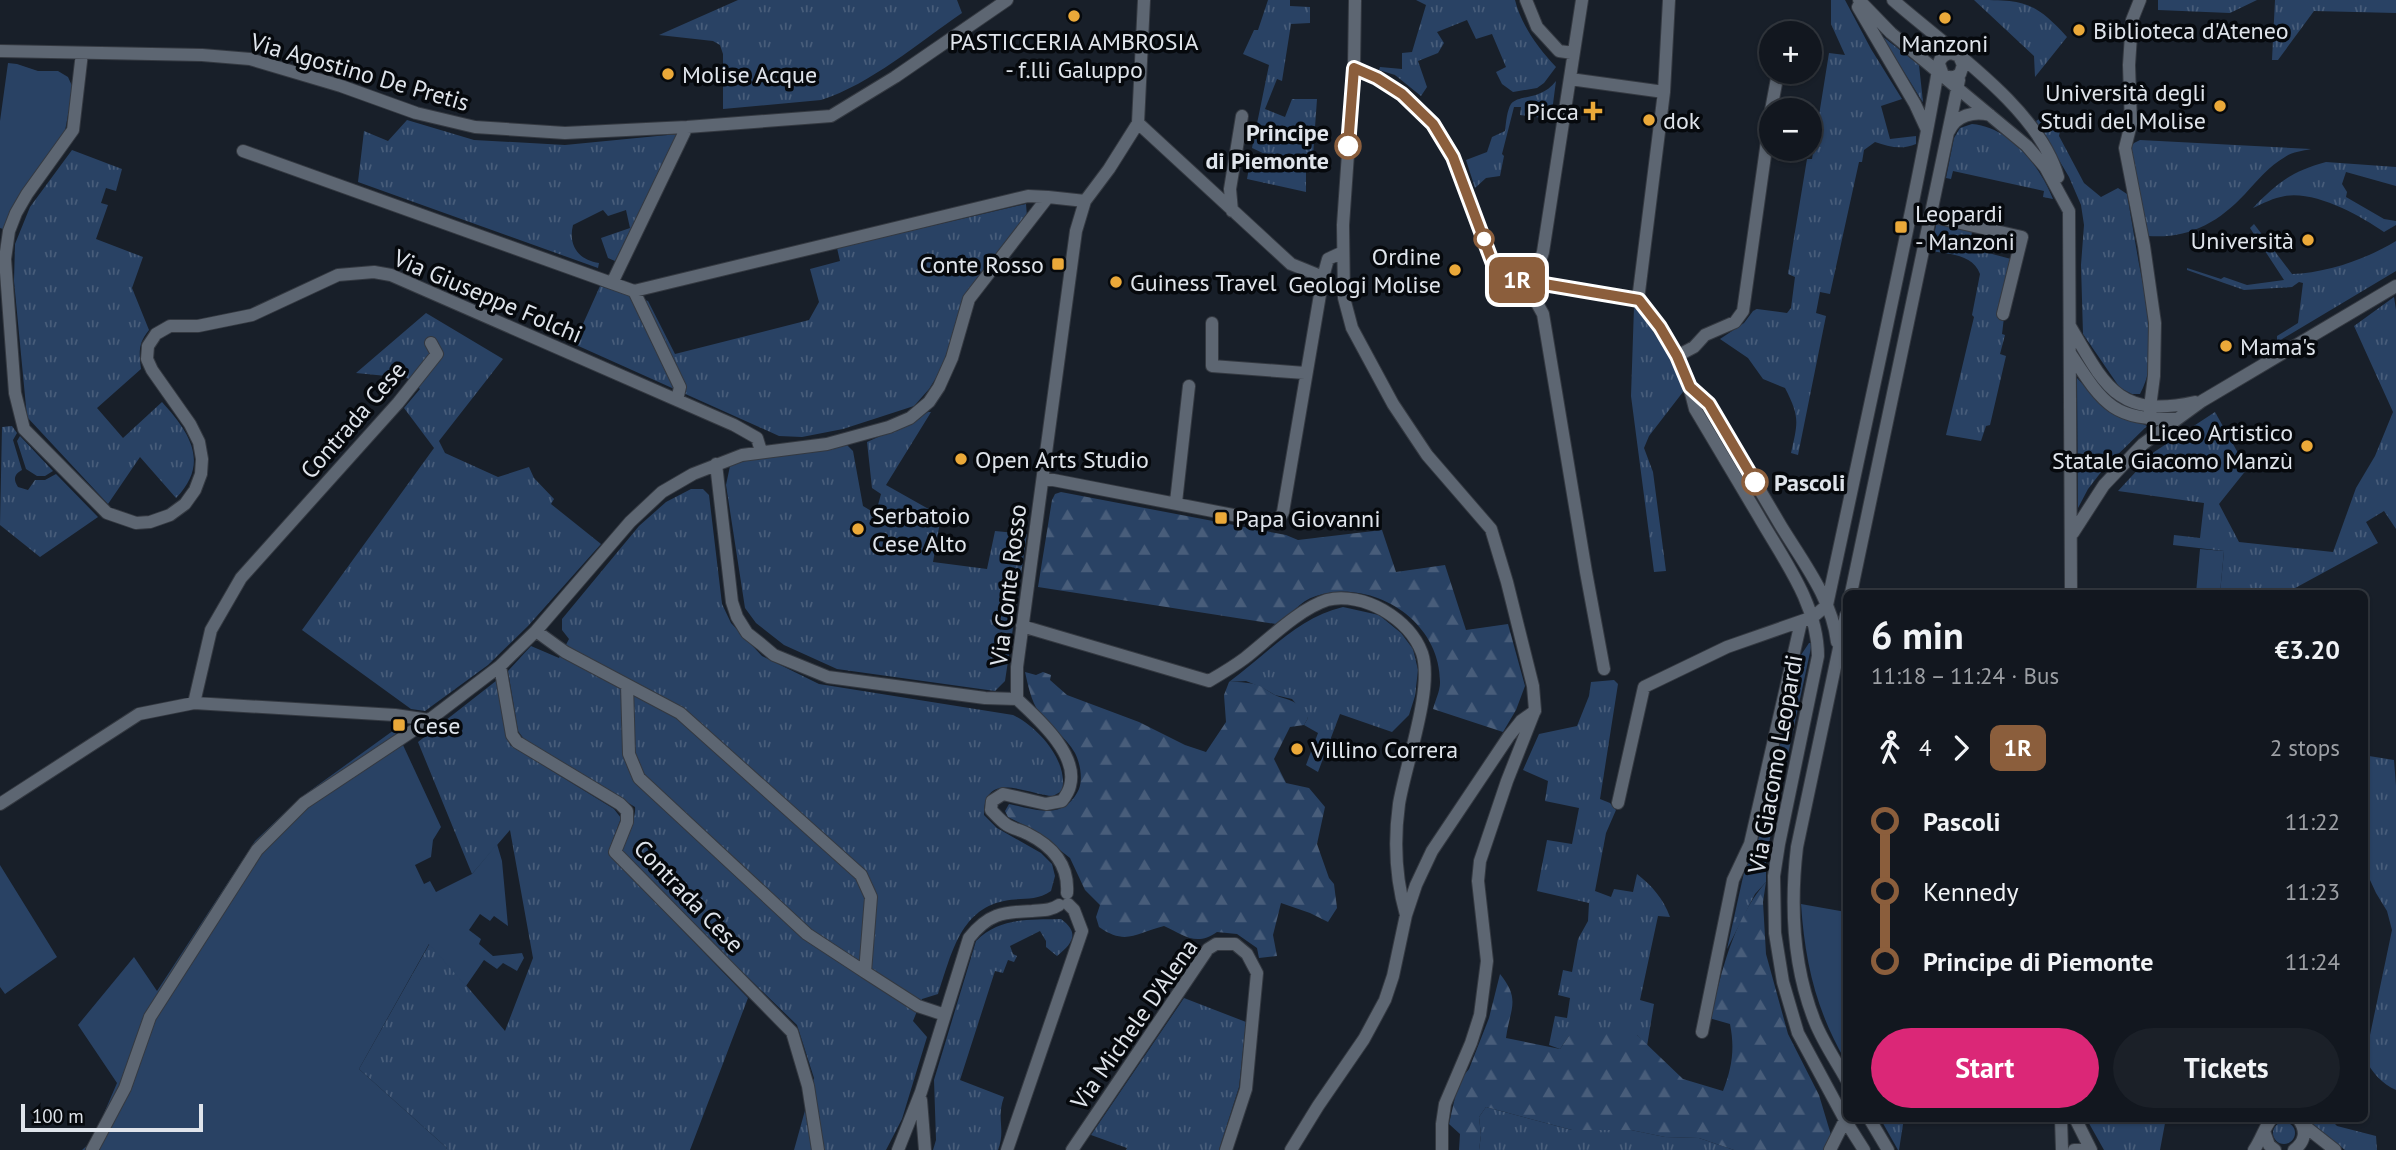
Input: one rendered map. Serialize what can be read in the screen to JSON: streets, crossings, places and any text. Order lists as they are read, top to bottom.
{
  "streets": {
    "street": [
      "Via Agostino De Pretis",
      "Via Giuseppe Folchi",
      "Contrada Cese",
      "Via Conte Rosso",
      "Via Giacomo Leopardi",
      "Via Michele D'Alena"
    ]
  },
  "crossings": [
    ["Via Agostino De Pretis", "Via Giuseppe Folchi"]
  ],
  "places": {
    "other": [
      "PASTICCERIA AMBROSIA - f.lli Galuppo",
      "Manzoni",
      "Biblioteca d'Ateneo",
      "Molise Acque",
      "Università degli Studi del Molise",
      "dok",
      "Principe di Piemonte",
      "Università",
      "Ordine Geologi Molise",
      "Guiness Travel",
      "Mama's",
      "Liceo Artistico Statale Giacomo Manzù",
      "Open Arts Studio",
      "Pascoli",
      "Serbatoio Cese Alto",
      "Villino Correra"
    ],
    "health": ["Picca"],
    "transit": [
      "Leopardi - Manzoni",
      "Conte Rosso",
      "Papa Giovanni",
      "Cese"
    ]
  },
  "lines": ["bus line 1R"],
  "scale_bar": "100 m",
  "page": {
    "on_map": "1R",
    "map_buttons": ["+", "−"],
    "heading": ["6 min", "11:18 – 11:24 · Bus", "€3.20"],
    "legs": ["4", "1R", "2 stops"],
    "list": [
      {
        "name": "Pascoli",
        "value": "11:22"
      },
      {
        "name": "Kennedy",
        "value": "11:23"
      },
      {
        "name": "Principe di Piemonte",
        "value": "11:24"
      }
    ],
    "buttons": ["Start", "Tickets"],
    "scale": "100 m"
  }
}
